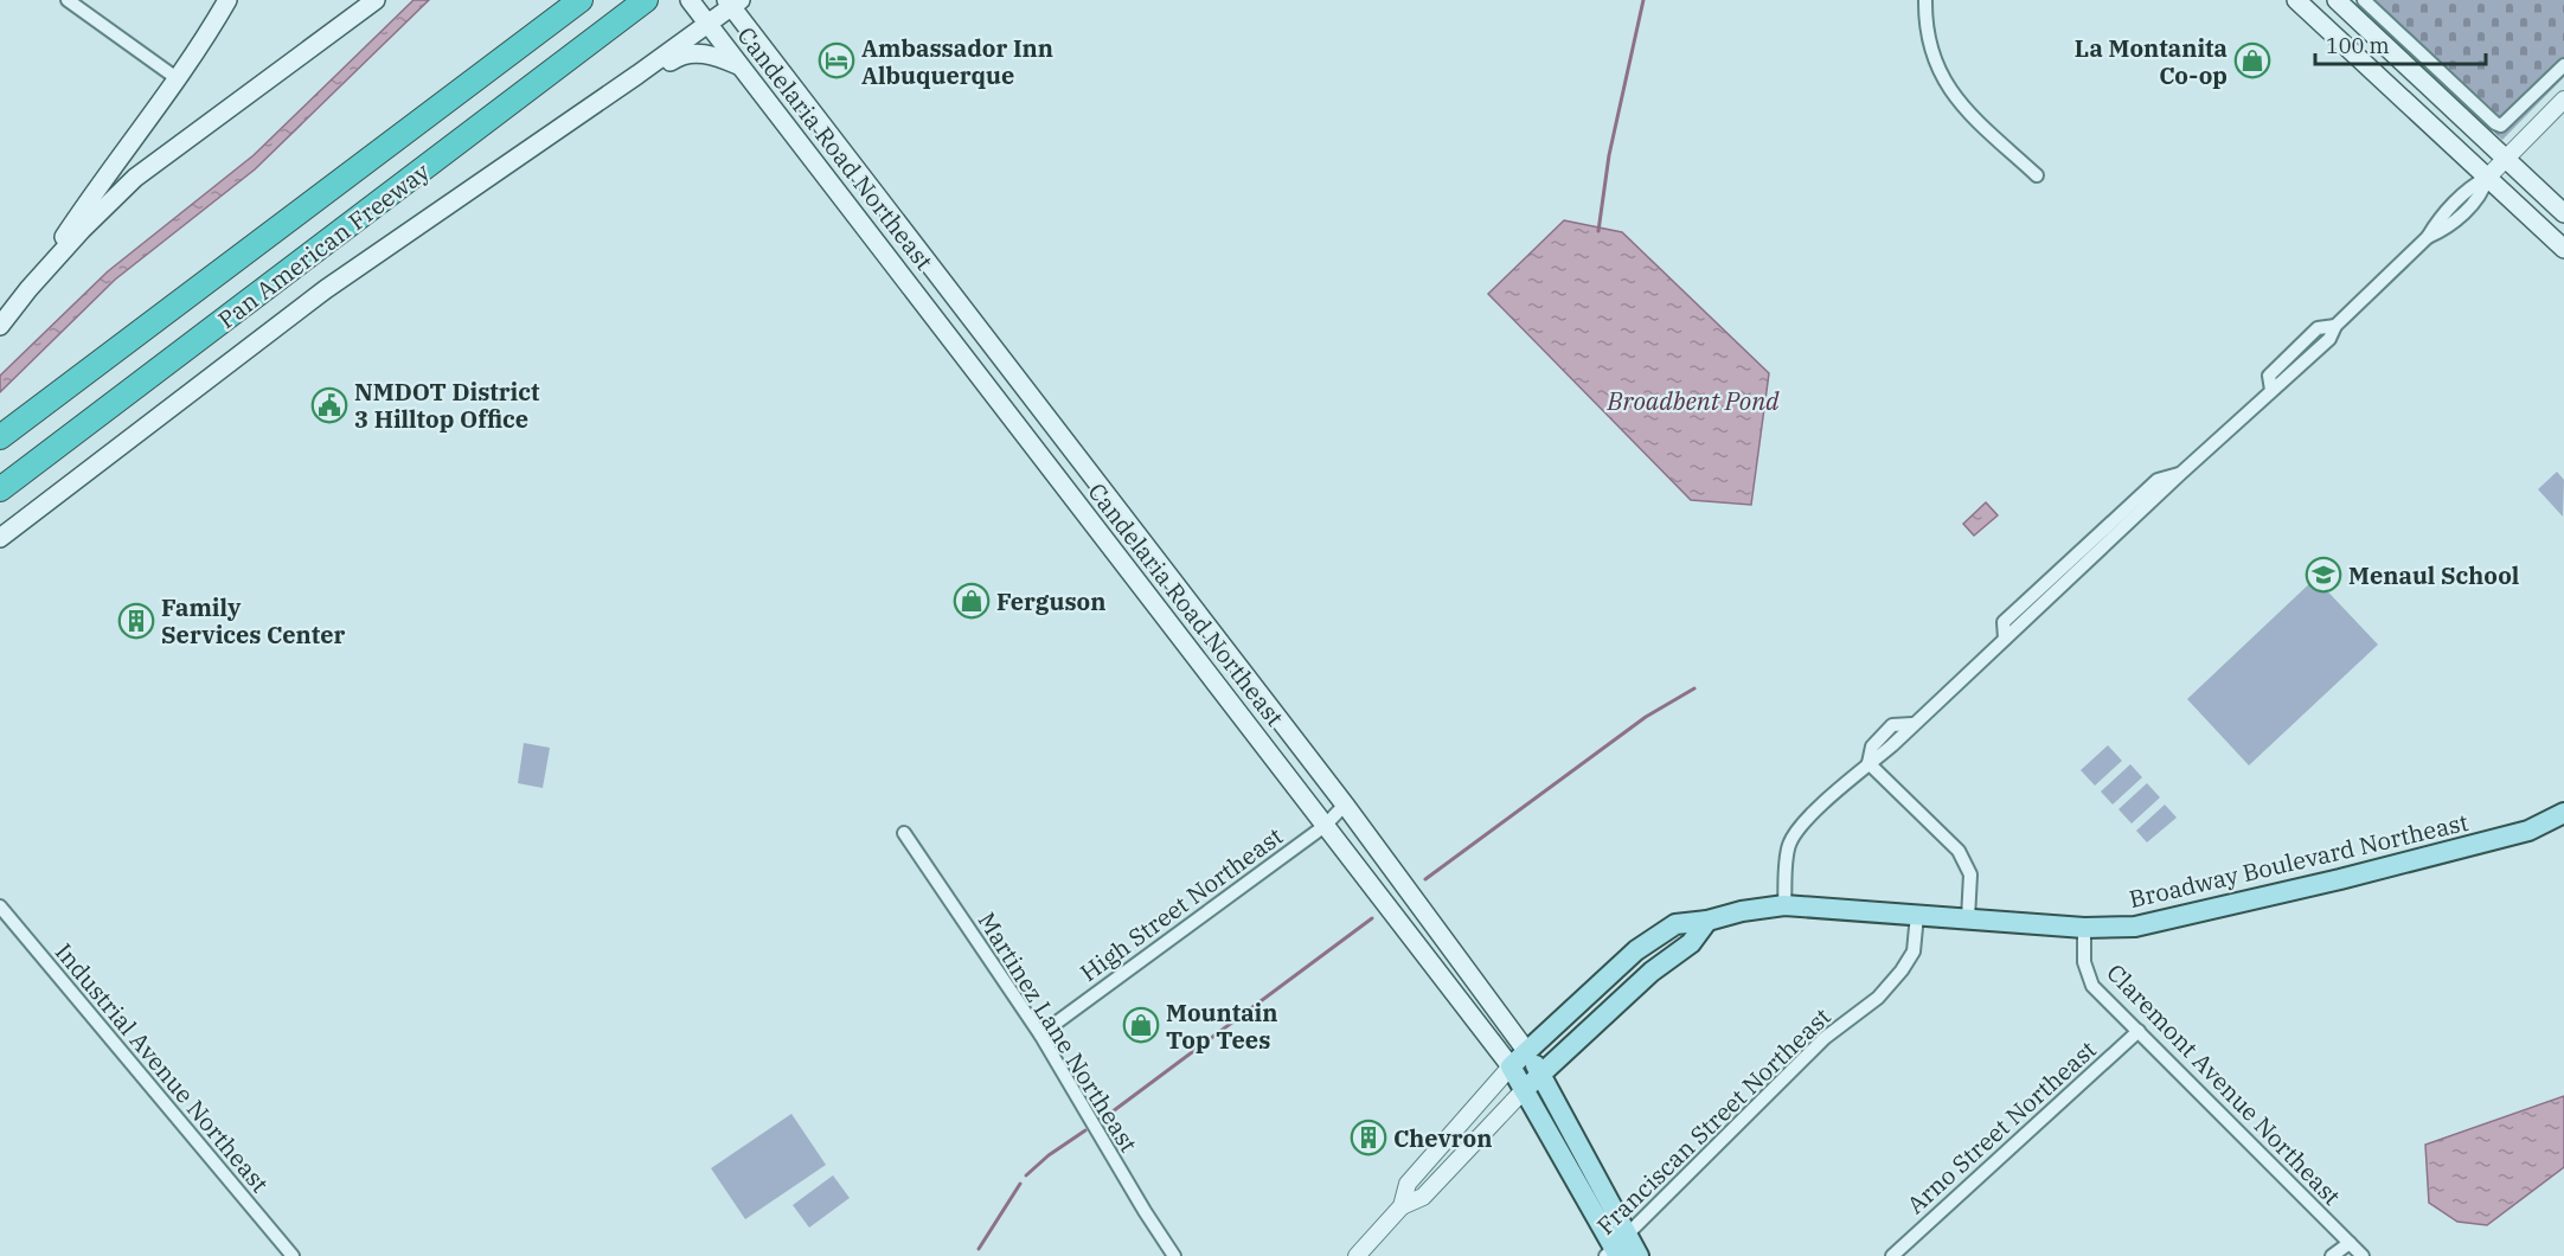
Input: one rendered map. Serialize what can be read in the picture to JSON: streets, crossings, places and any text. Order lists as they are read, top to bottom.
{
  "streets": {
    "highway": ["Pan American Freeway"],
    "main road": ["Candelaria Road Northeast", "Broadway Boulevard Northeast"],
    "street": [
      "High Street Northeast",
      "Martinez Lane Northeast",
      "Industrial Avenue Northeast",
      "Claremont Avenue Northeast",
      "Franciscan Street Northeast",
      "Arno Street Northeast"
    ]
  },
  "crossings": [
    ["Candelaria Road Northeast", "Broadway Boulevard Northeast"],
    ["Candelaria Road Northeast", "High Street Northeast"],
    ["Candelaria Road Northeast", "Franciscan Street Northeast"],
    ["Broadway Boulevard Northeast", "Claremont Avenue Northeast"],
    ["Broadway Boulevard Northeast", "Franciscan Street Northeast"],
    ["High Street Northeast", "Martinez Lane Northeast"],
    ["Claremont Avenue Northeast", "Arno Street Northeast"]
  ],
  "water": ["Broadbent Pond"],
  "places": {
    "hotel": ["Ambassador Inn Albuquerque"],
    "shop": ["La Montanita Co-op", "Ferguson", "Mountain Top Tees"],
    "public building": ["NMDOT District 3 Hilltop Office"],
    "school or university": ["Menaul School"],
    "building": ["Family Services Center", "Chevron"]
  },
  "scale_bar": "100 m"
}
